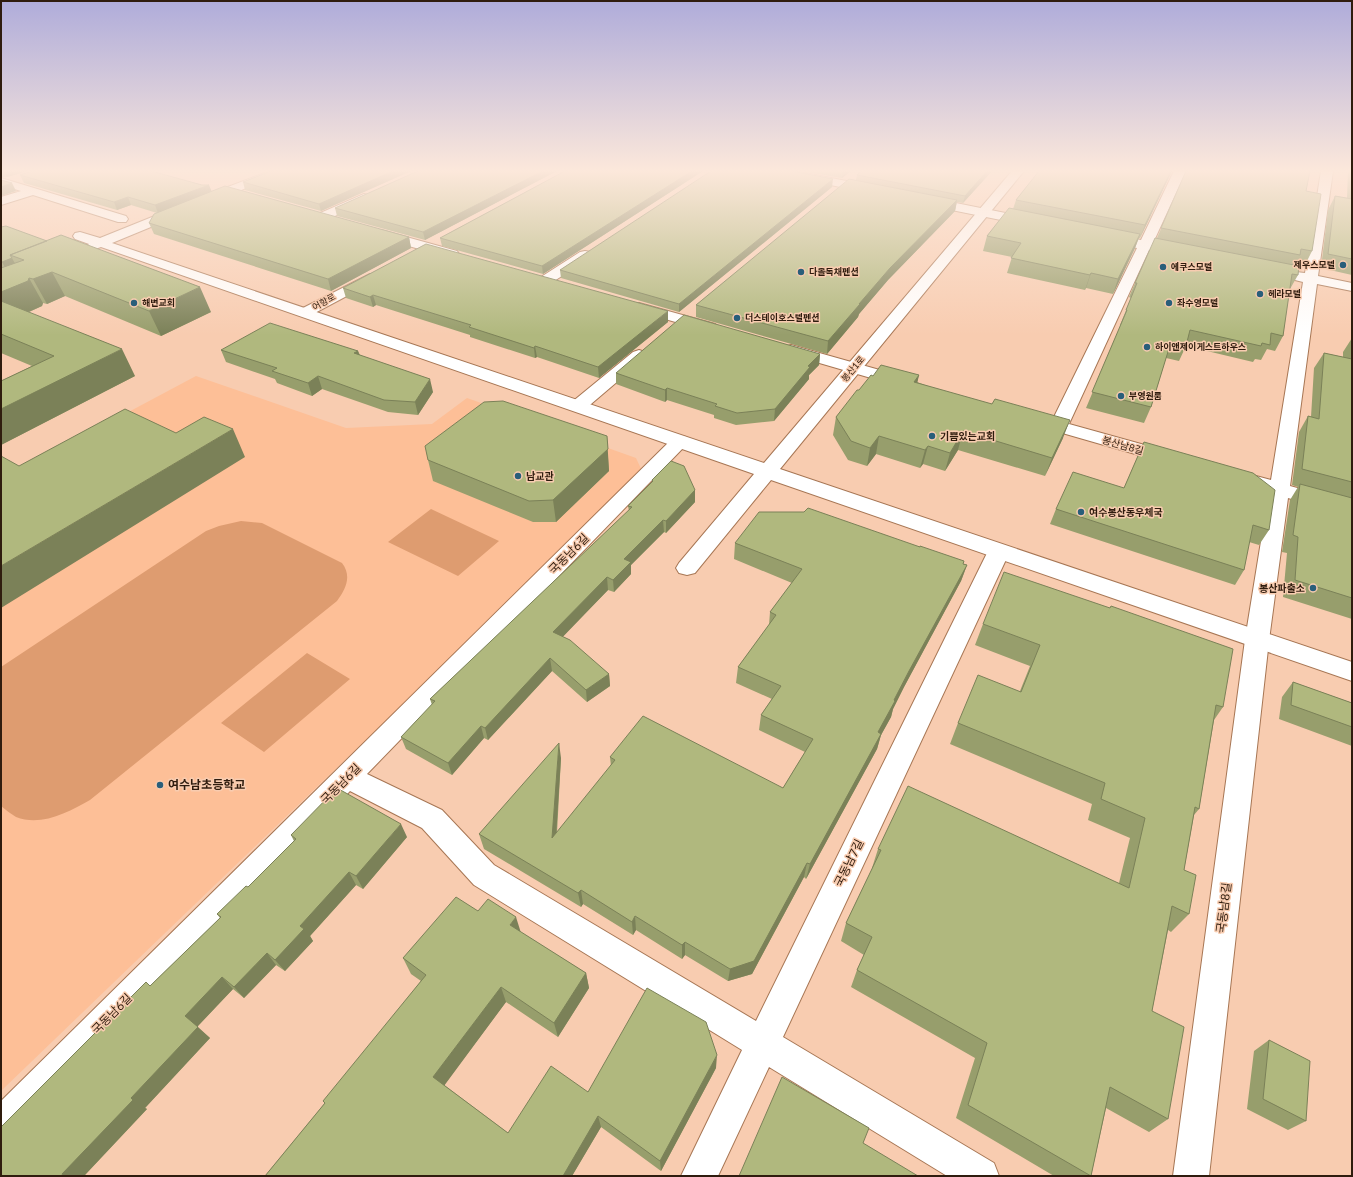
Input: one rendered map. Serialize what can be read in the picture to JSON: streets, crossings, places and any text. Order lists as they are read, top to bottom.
{
  "streets": {
    "street": [
      "어항로",
      "봉산1로",
      "봉산남8길",
      "국동남6길",
      "국동남7길",
      "국동남8길"
    ]
  },
  "places": [
    "제우스모텔",
    "에쿠스모텔",
    "다올독채펜션",
    "헤라모텔",
    "해변교회",
    "좌수영모텔",
    "더스테이호스텔펜션",
    "하이앤제이게스트하우스",
    "부영원룸",
    "기쁨있는교회",
    "남교관",
    "여수봉산동우체국",
    "봉산파출소",
    "여수남초등학교"
  ]
}
